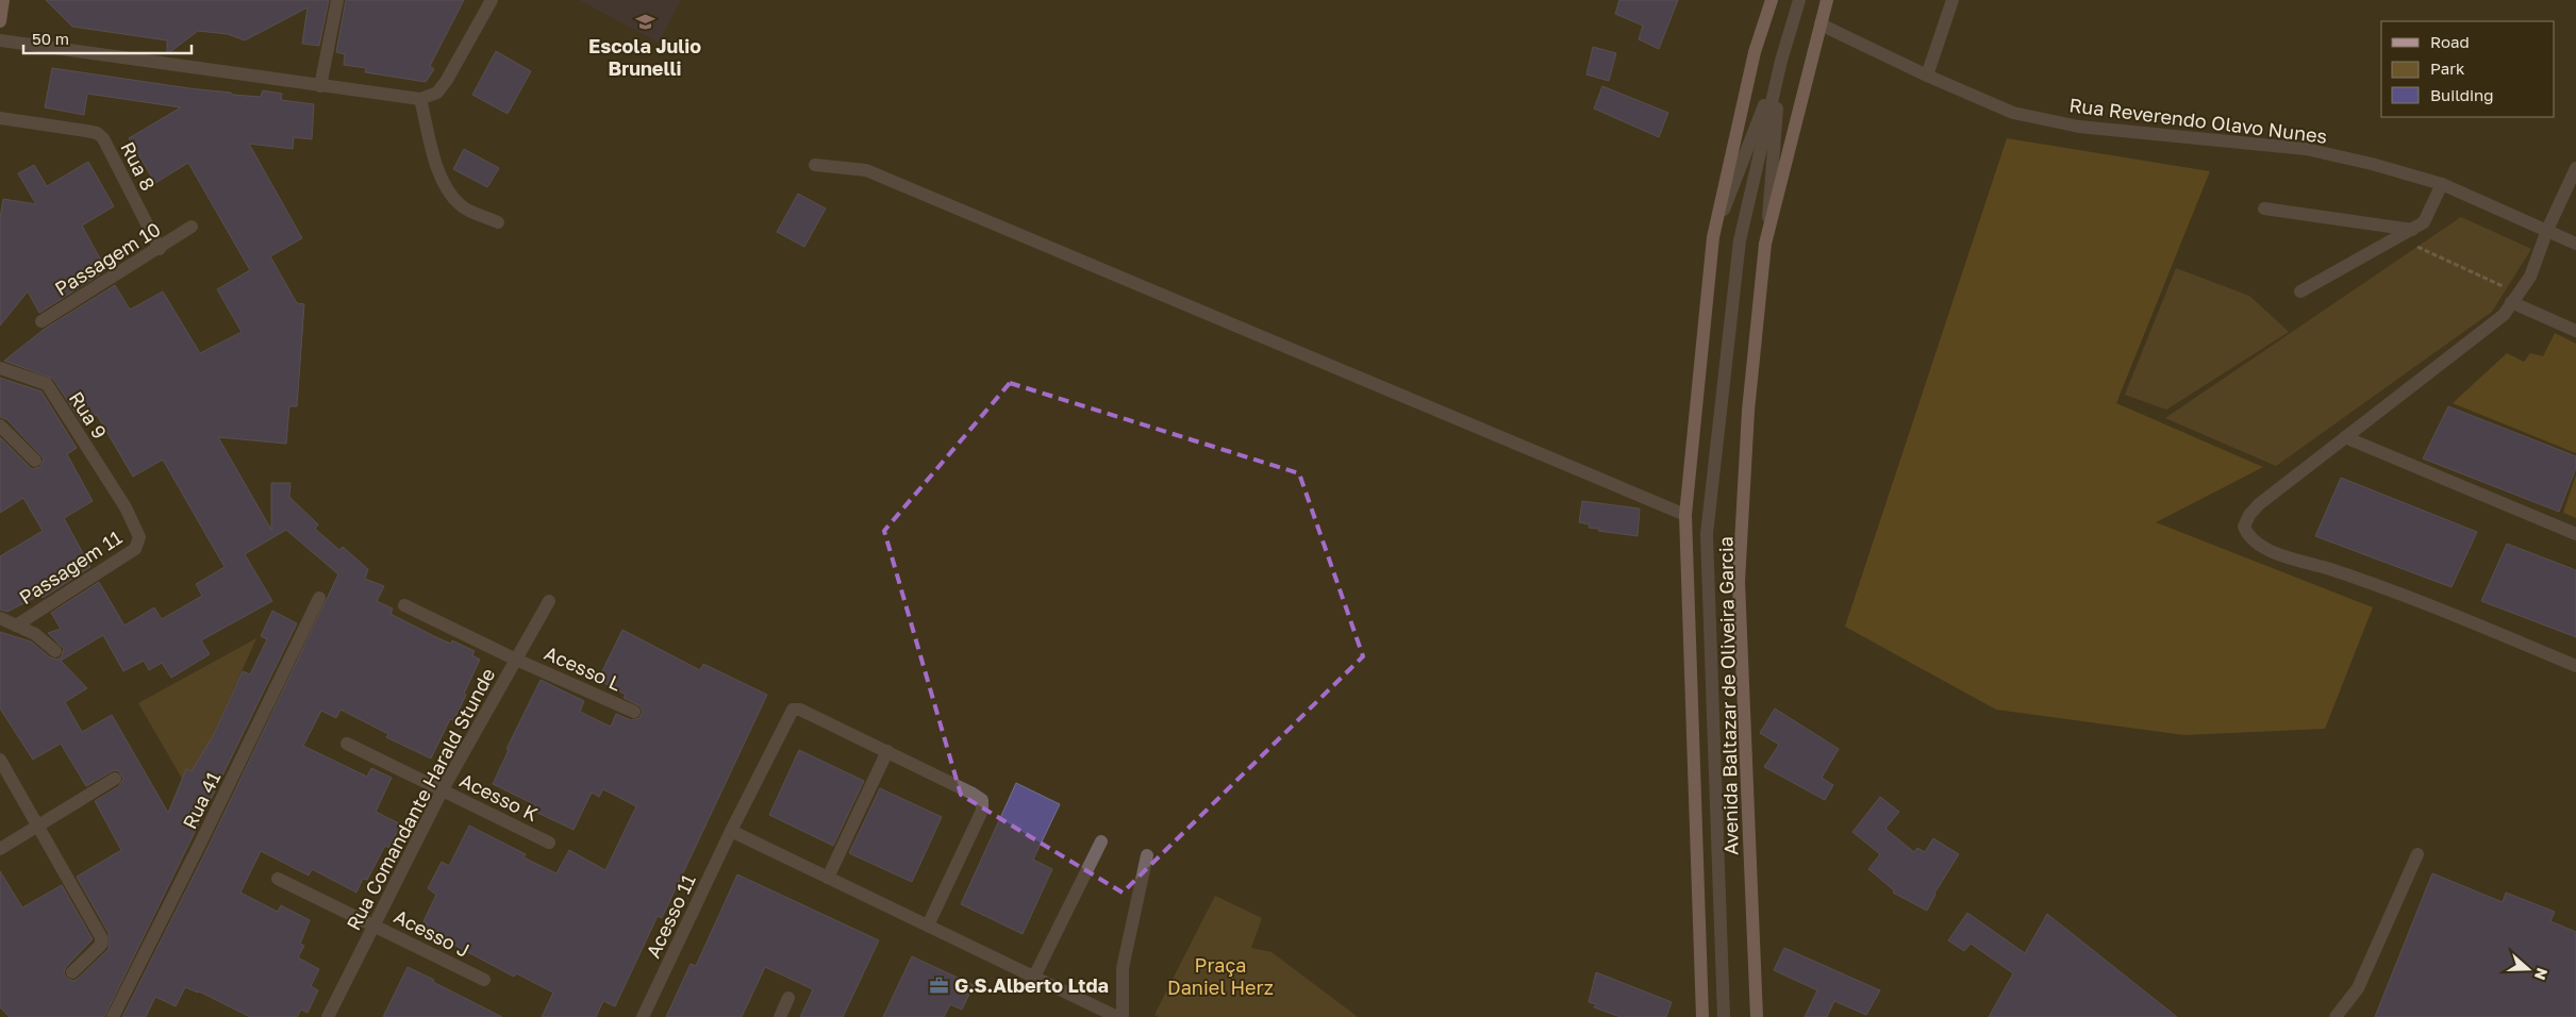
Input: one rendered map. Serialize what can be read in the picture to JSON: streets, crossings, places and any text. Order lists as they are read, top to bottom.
{
  "streets": {
    "main road": ["Avenida Baltazar de Oliveira Garcia"],
    "street": [
      "Rua Reverendo Olavo Nunes",
      "Rua 8",
      "Passagem 10",
      "Rua 9",
      "Passagem 11",
      "Acesso L",
      "Acesso K",
      "Rua Comandante Harald Stunde",
      "Rua 41",
      "Acesso 11",
      "Acesso J"
    ]
  },
  "crossings": [
    ["Rua Reverendo Olavo Nunes", "Avenida Baltazar de Oliveira Garcia"],
    ["Rua 8", "Passagem 10"],
    ["Rua 9", "Passagem 11"],
    ["Acesso L", "Rua Comandante Harald Stunde"],
    ["Acesso K", "Rua Comandante Harald Stunde"],
    ["Rua Comandante Harald Stunde", "Acesso J"]
  ],
  "parks": ["Praça Daniel Herz"],
  "places": {
    "school or university": ["Escola Julio Brunelli"],
    "office": ["G.S.Alberto Ltda"]
  },
  "legend": ["Road", "Park", "Building"],
  "scale_bar": "50 m",
  "north": "right"
}
